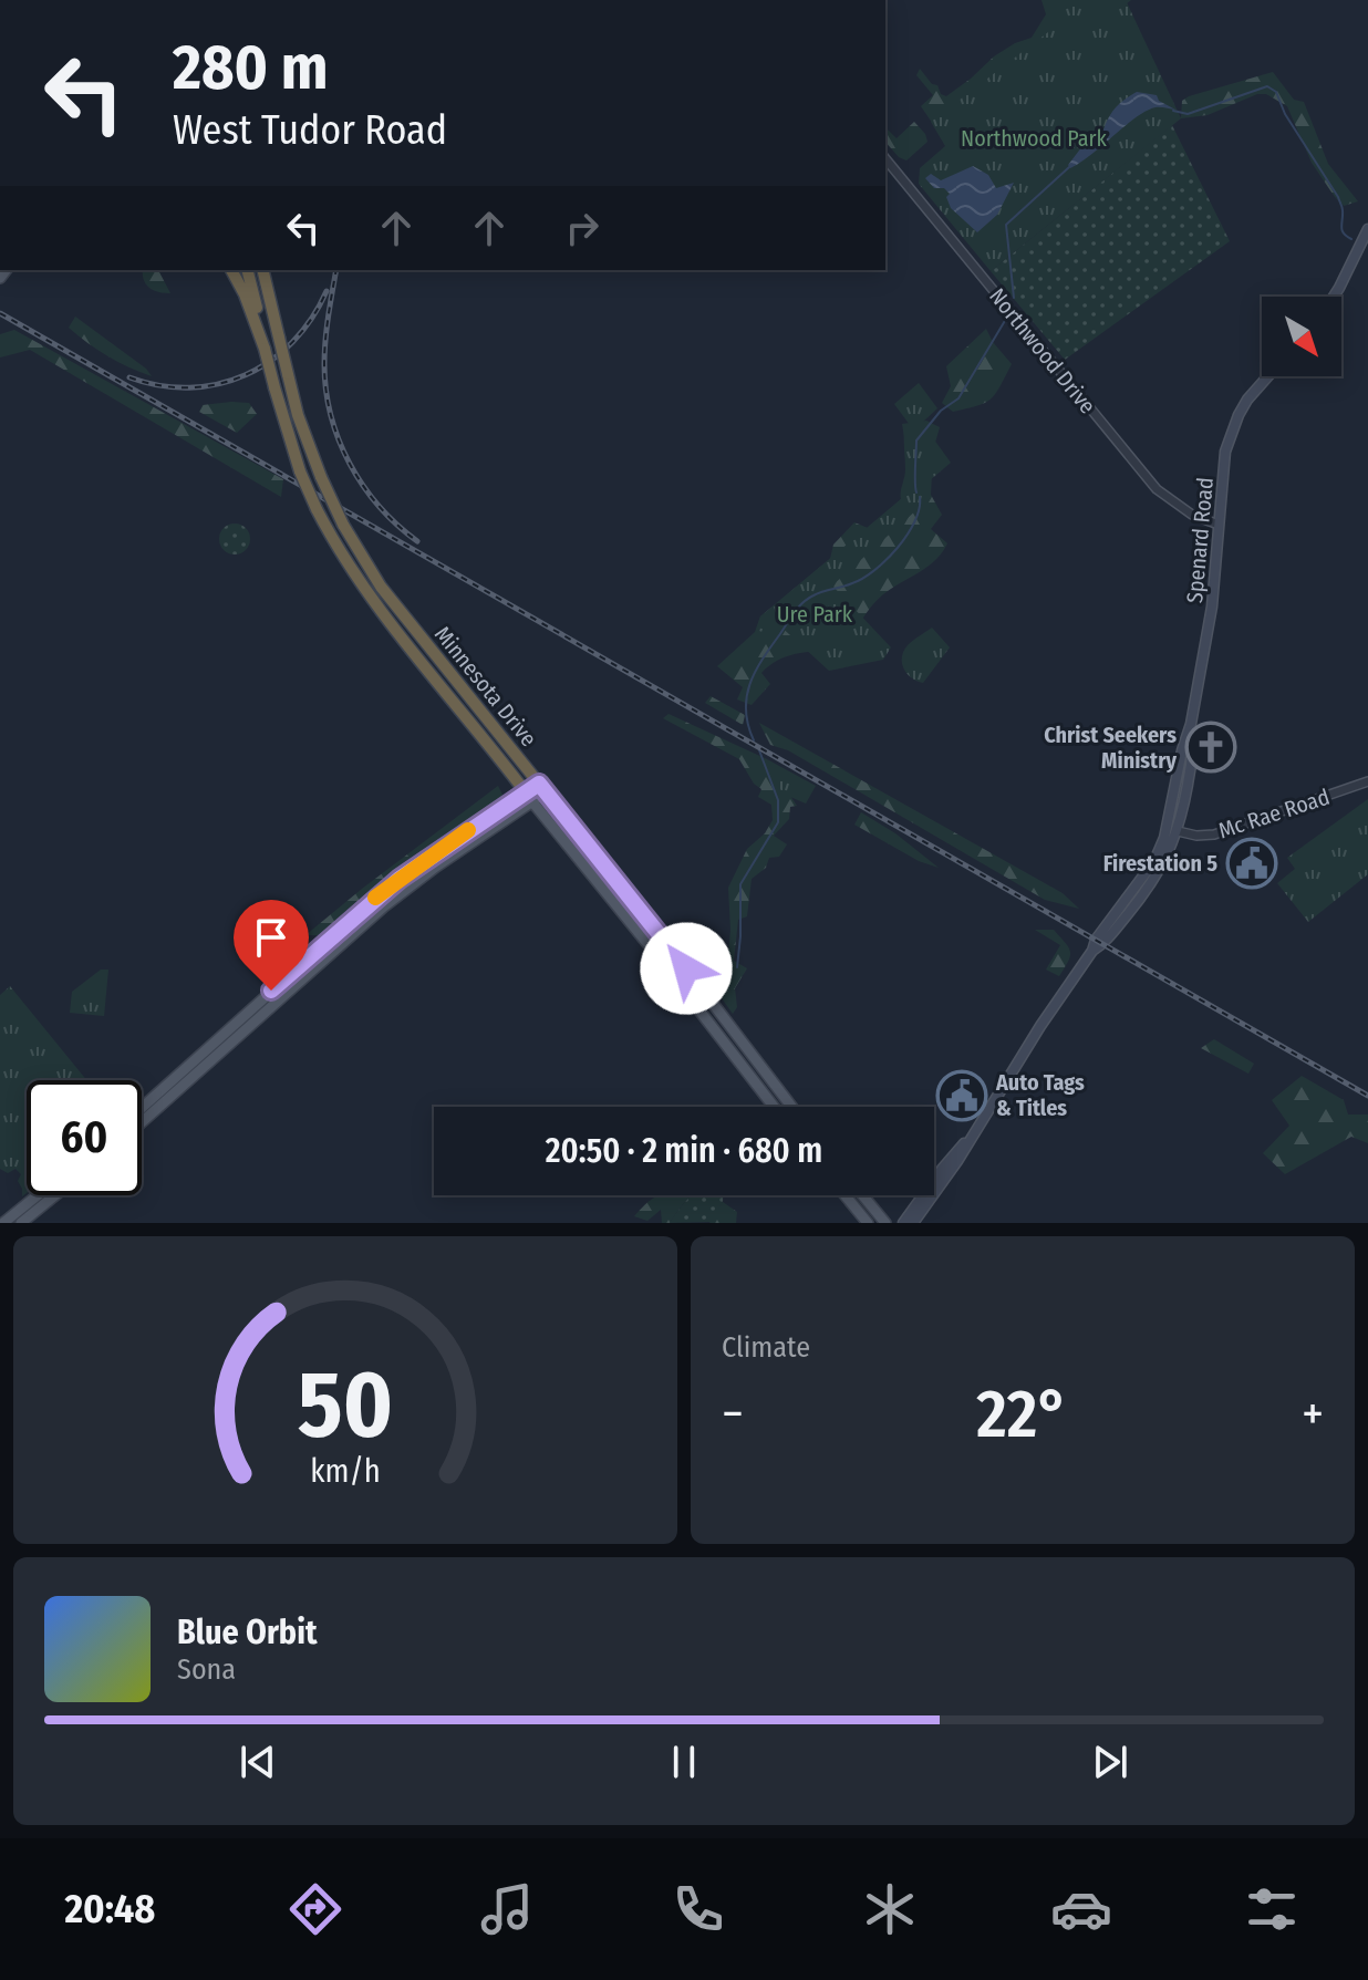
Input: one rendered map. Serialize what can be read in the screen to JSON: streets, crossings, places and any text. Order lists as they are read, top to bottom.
{
  "streets": {
    "highway": ["Minnesota Drive"],
    "main road": ["Spenard Road"],
    "street": ["Northwood Drive", "Mc Rae Road"]
  },
  "crossings": [
    ["Northwood Drive", "Spenard Road"],
    ["Spenard Road", "Mc Rae Road"]
  ],
  "parks": ["Northwood Park", "Ure Park"],
  "places": {
    "church": ["Christ Seekers Ministry"],
    "public building": ["Firestation 5", "Auto Tags & Titles"]
  },
  "north": "bottom right",
  "page": {
    "turn": ["280 m", "West Tudor Road"],
    "limit": "60",
    "trip": "20:50 · 2 min · 680 m",
    "tile": "Climate",
    "heat": ["−", "22°", "+"],
    "song": ["Blue Orbit", "Sona"],
    "tabs": "20:48",
    "gauge": ["50", "km/h"]
  }
}
